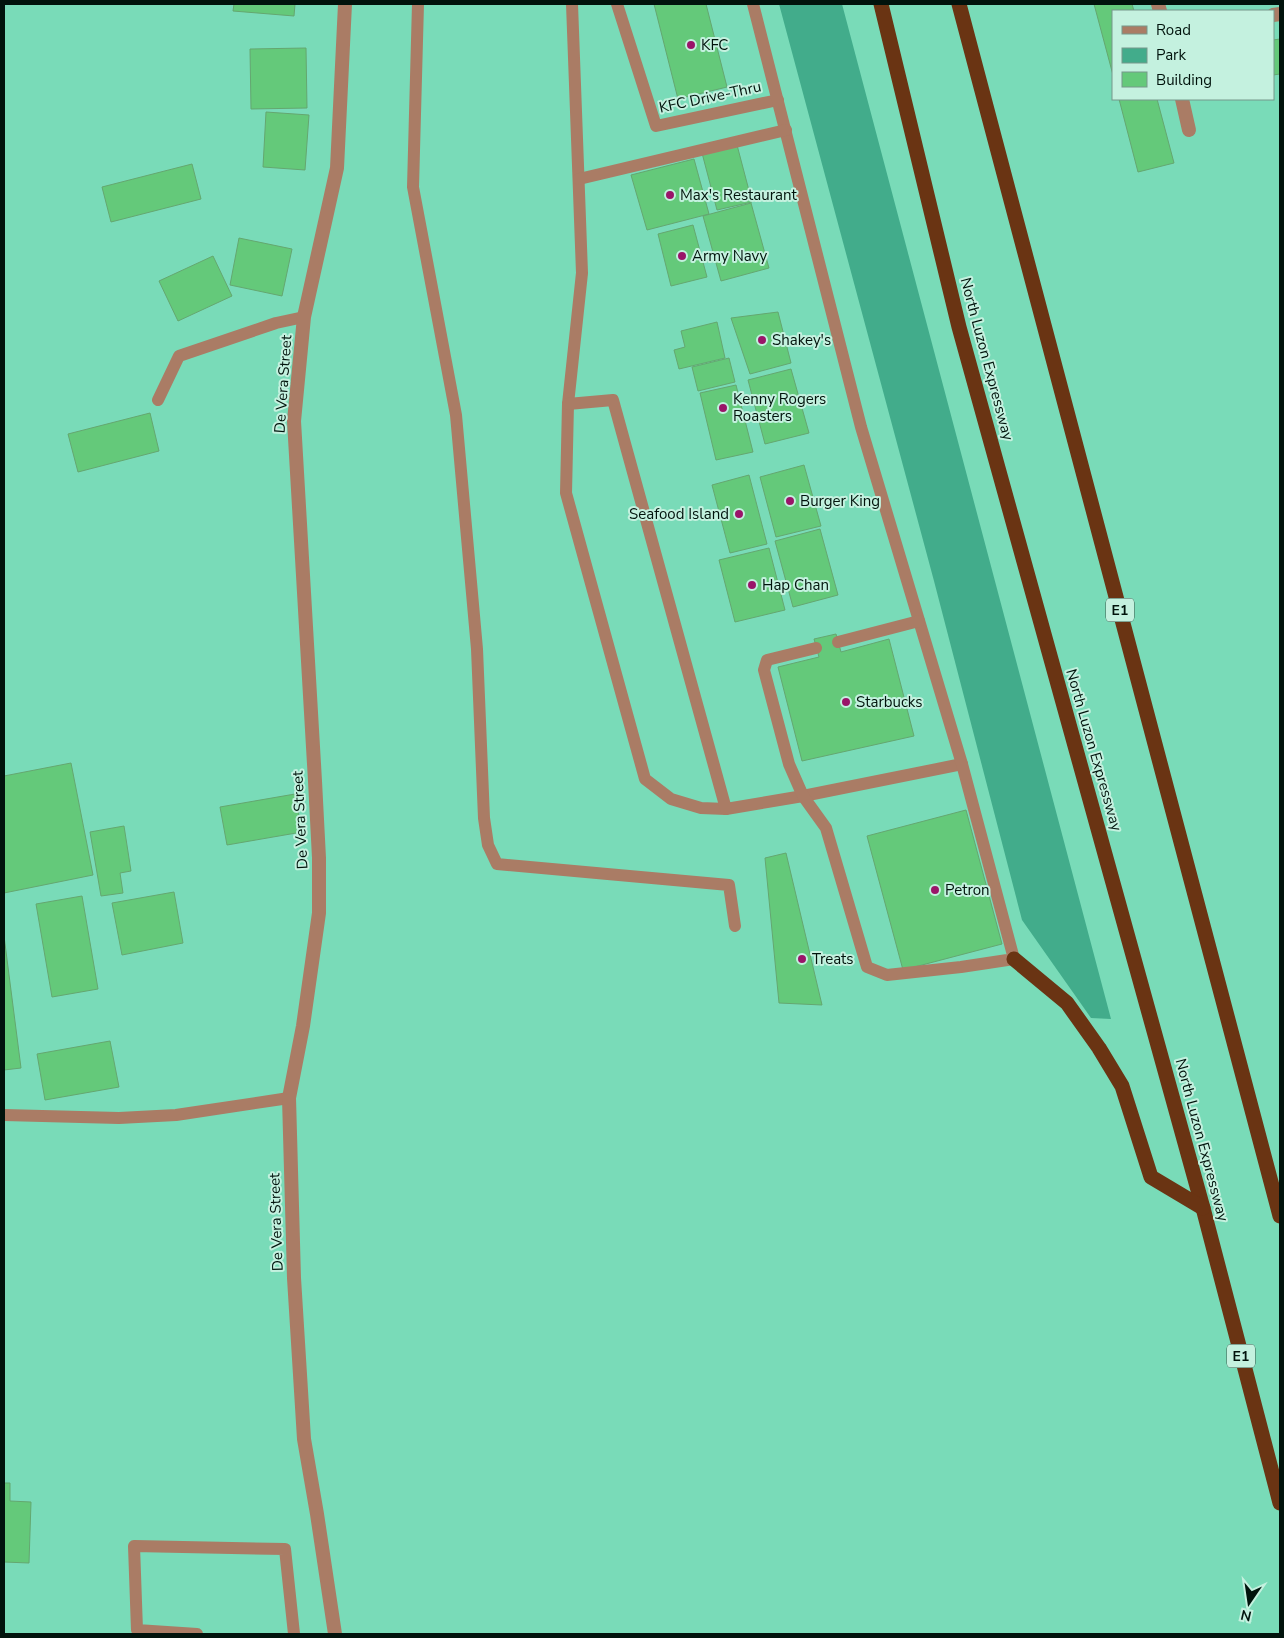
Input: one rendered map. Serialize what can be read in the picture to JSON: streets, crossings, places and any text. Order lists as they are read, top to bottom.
{
  "streets": {
    "highway": ["North Luzon Expressway", "E1"],
    "street": ["De Vera Street"],
    "lane": ["KFC Drive-Thru"]
  },
  "places": [
    "KFC",
    "Max's Restaurant",
    "Army Navy",
    "Shakey's",
    "Kenny Rogers Roasters",
    "Burger King",
    "Seafood Island",
    "Hap Chan",
    "Starbucks",
    "Petron",
    "Treats"
  ],
  "legend": ["Road", "Park", "Building"],
  "north": "bottom"
}
